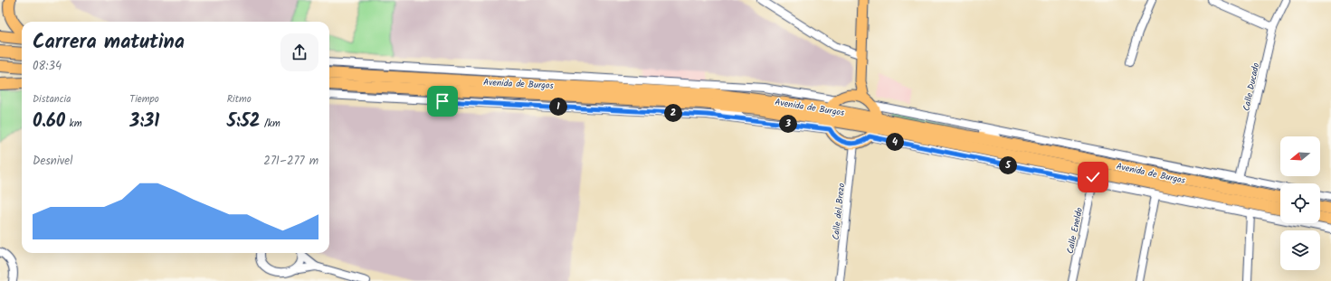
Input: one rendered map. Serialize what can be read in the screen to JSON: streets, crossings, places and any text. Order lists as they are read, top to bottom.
{
  "streets": {
    "highway": ["Avenida de Burgos"],
    "street": ["Calle Ducado", "Calle del Brezo", "Calle Eneldo"]
  },
  "crossings": [
    ["Avenida de Burgos", "Calle Ducado"]
  ],
  "north": "left",
  "page": {
    "heading": ["Carrera matutina", "08:34"],
    "stats": [
      ["Distancia", "0.60 km"],
      ["Tiempo", "3:31"],
      ["Ritmo", "5:52 /km"]
    ],
    "pins": [
      "1",
      "2",
      "3",
      "4",
      "5"
    ],
    "chart": ["Desnivel", "271–277 m"]
  }
}
